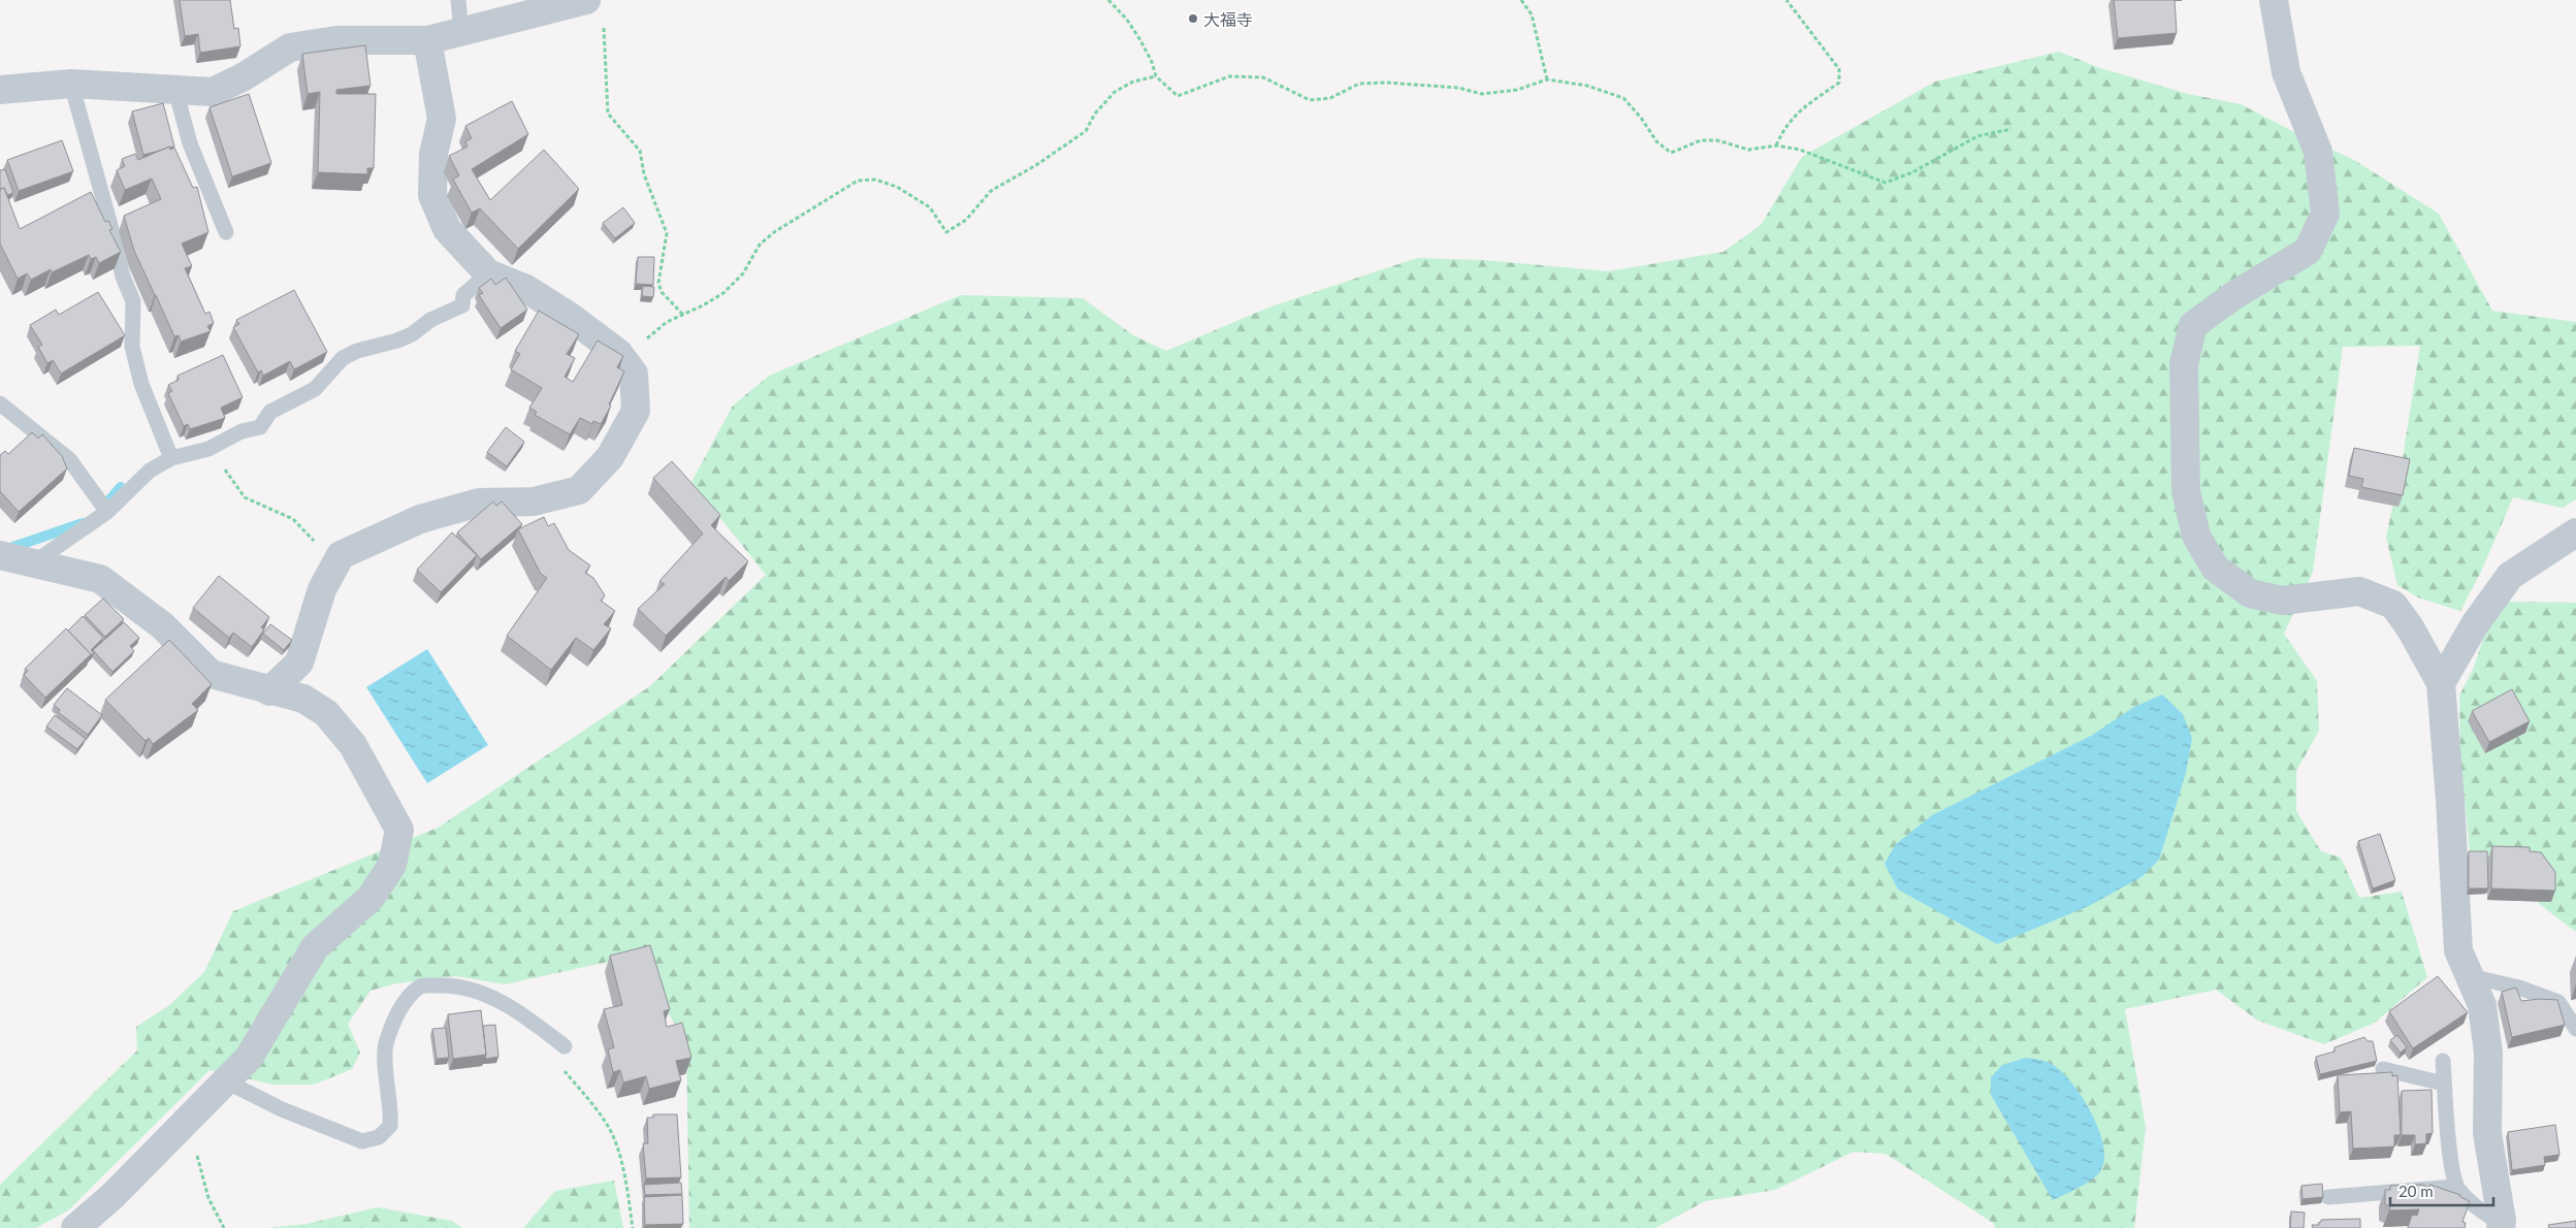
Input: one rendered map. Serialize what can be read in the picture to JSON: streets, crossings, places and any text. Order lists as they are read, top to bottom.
{
  "places": ["大福寺"],
  "scale_bar": "20 m"
}
